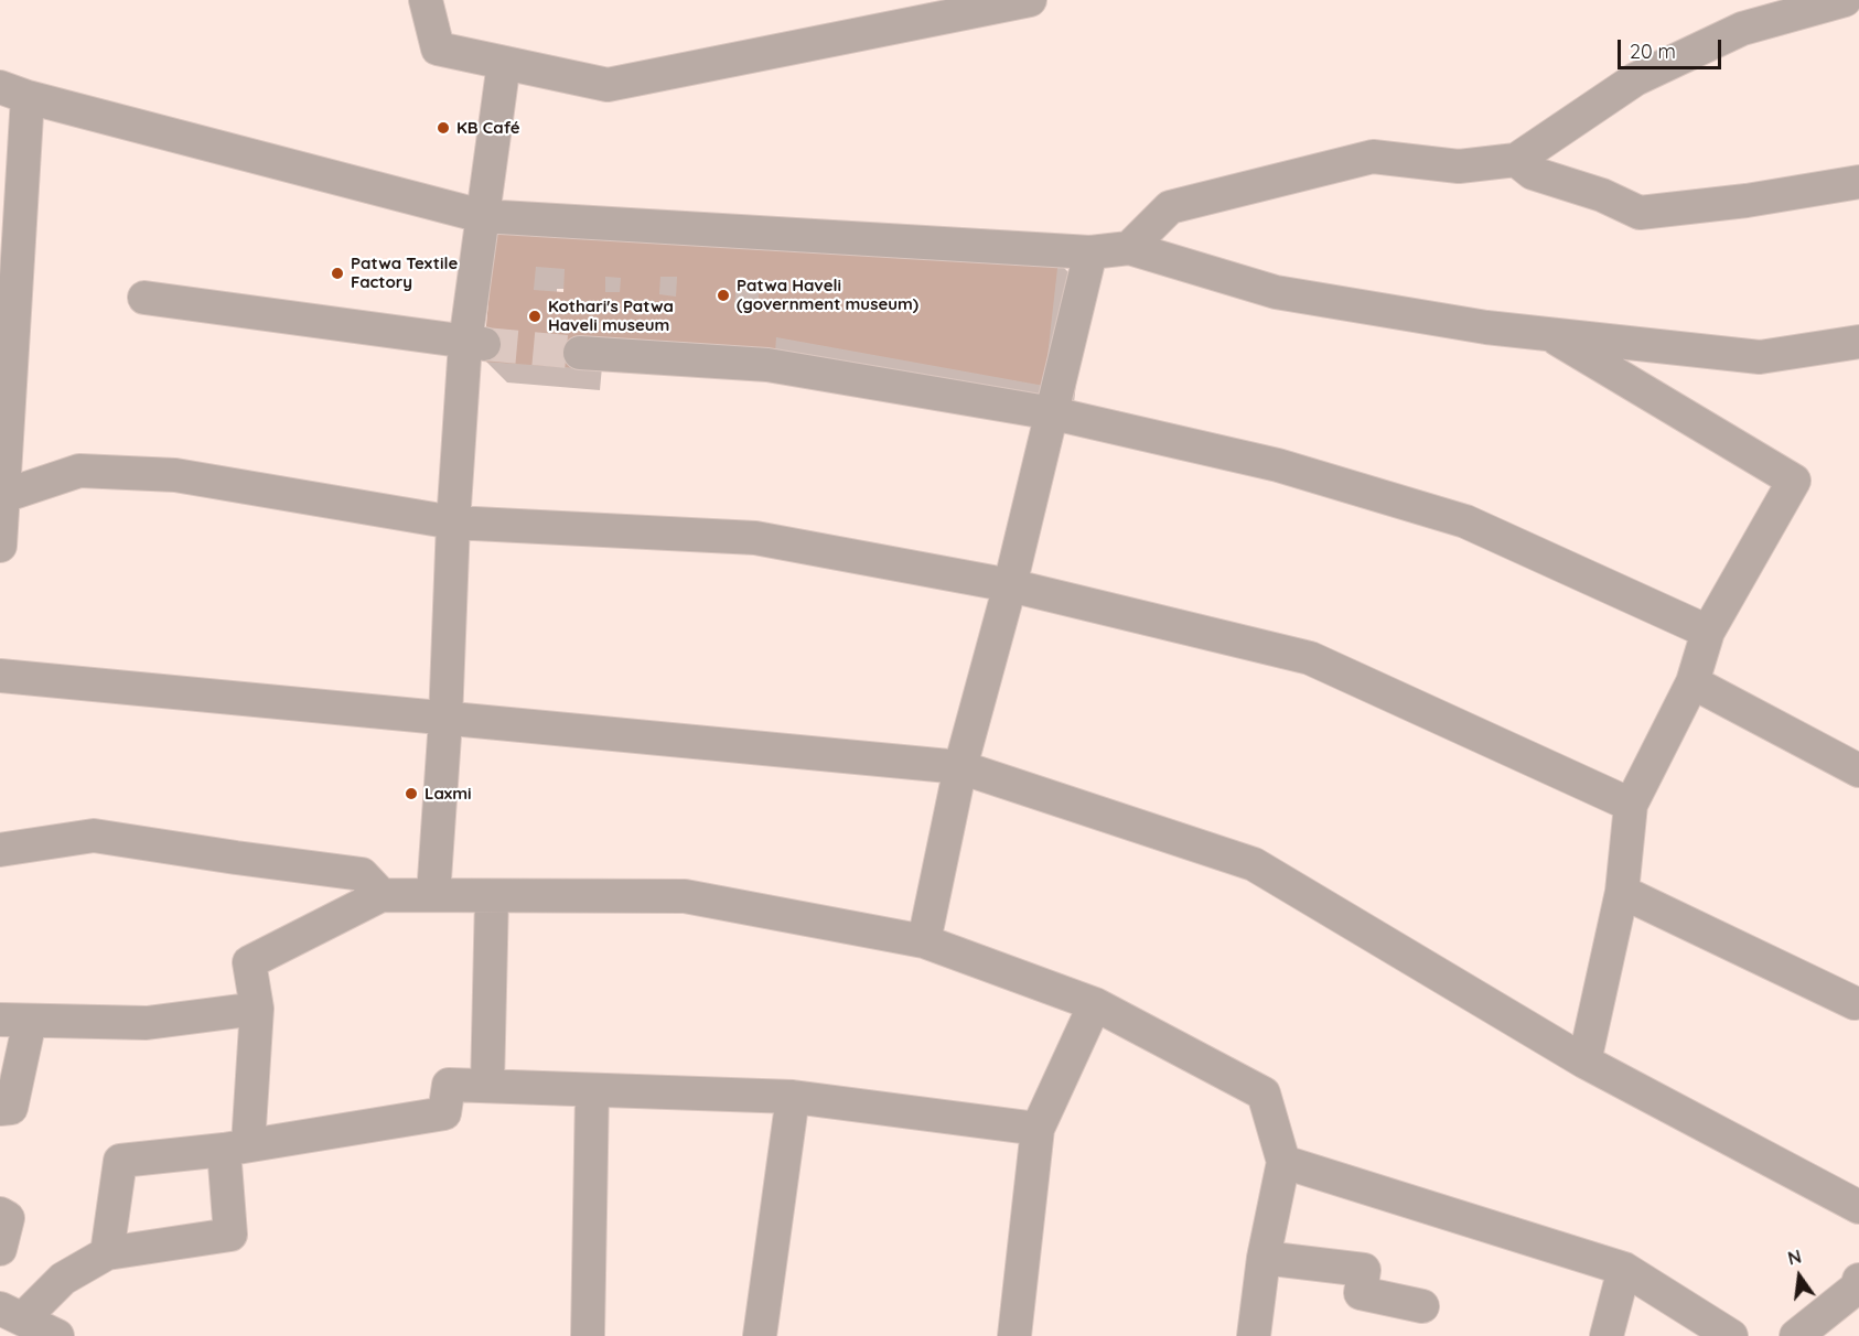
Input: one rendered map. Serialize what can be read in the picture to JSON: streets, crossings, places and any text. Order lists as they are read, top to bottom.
{
  "places": [
    "KB Café",
    "Patwa Textile Factory",
    "Patwa Haveli (government museum)",
    "Kothari's Patwa Haveli museum",
    "Laxmi"
  ],
  "scale_bar": "20 m",
  "north": "top"
}
